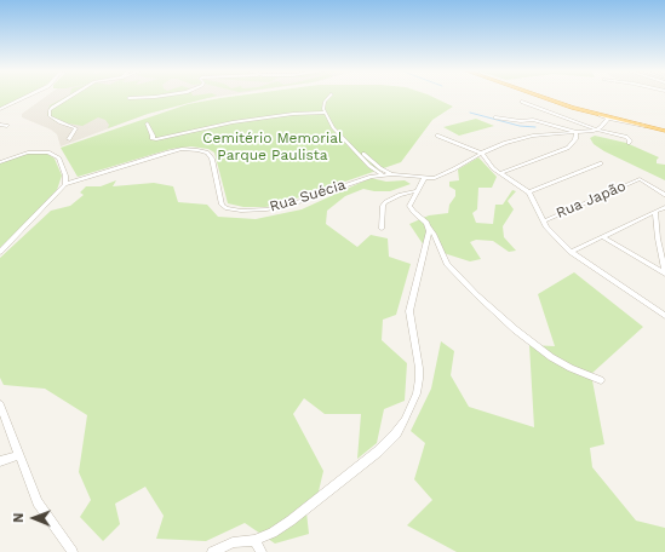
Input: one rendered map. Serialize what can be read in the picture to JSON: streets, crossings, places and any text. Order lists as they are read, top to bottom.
{
  "streets": {
    "street": ["Rua Suécia", "Rua Japão"]
  },
  "parks": ["Cemitério Memorial Parque Paulista"],
  "north": "left"
}
